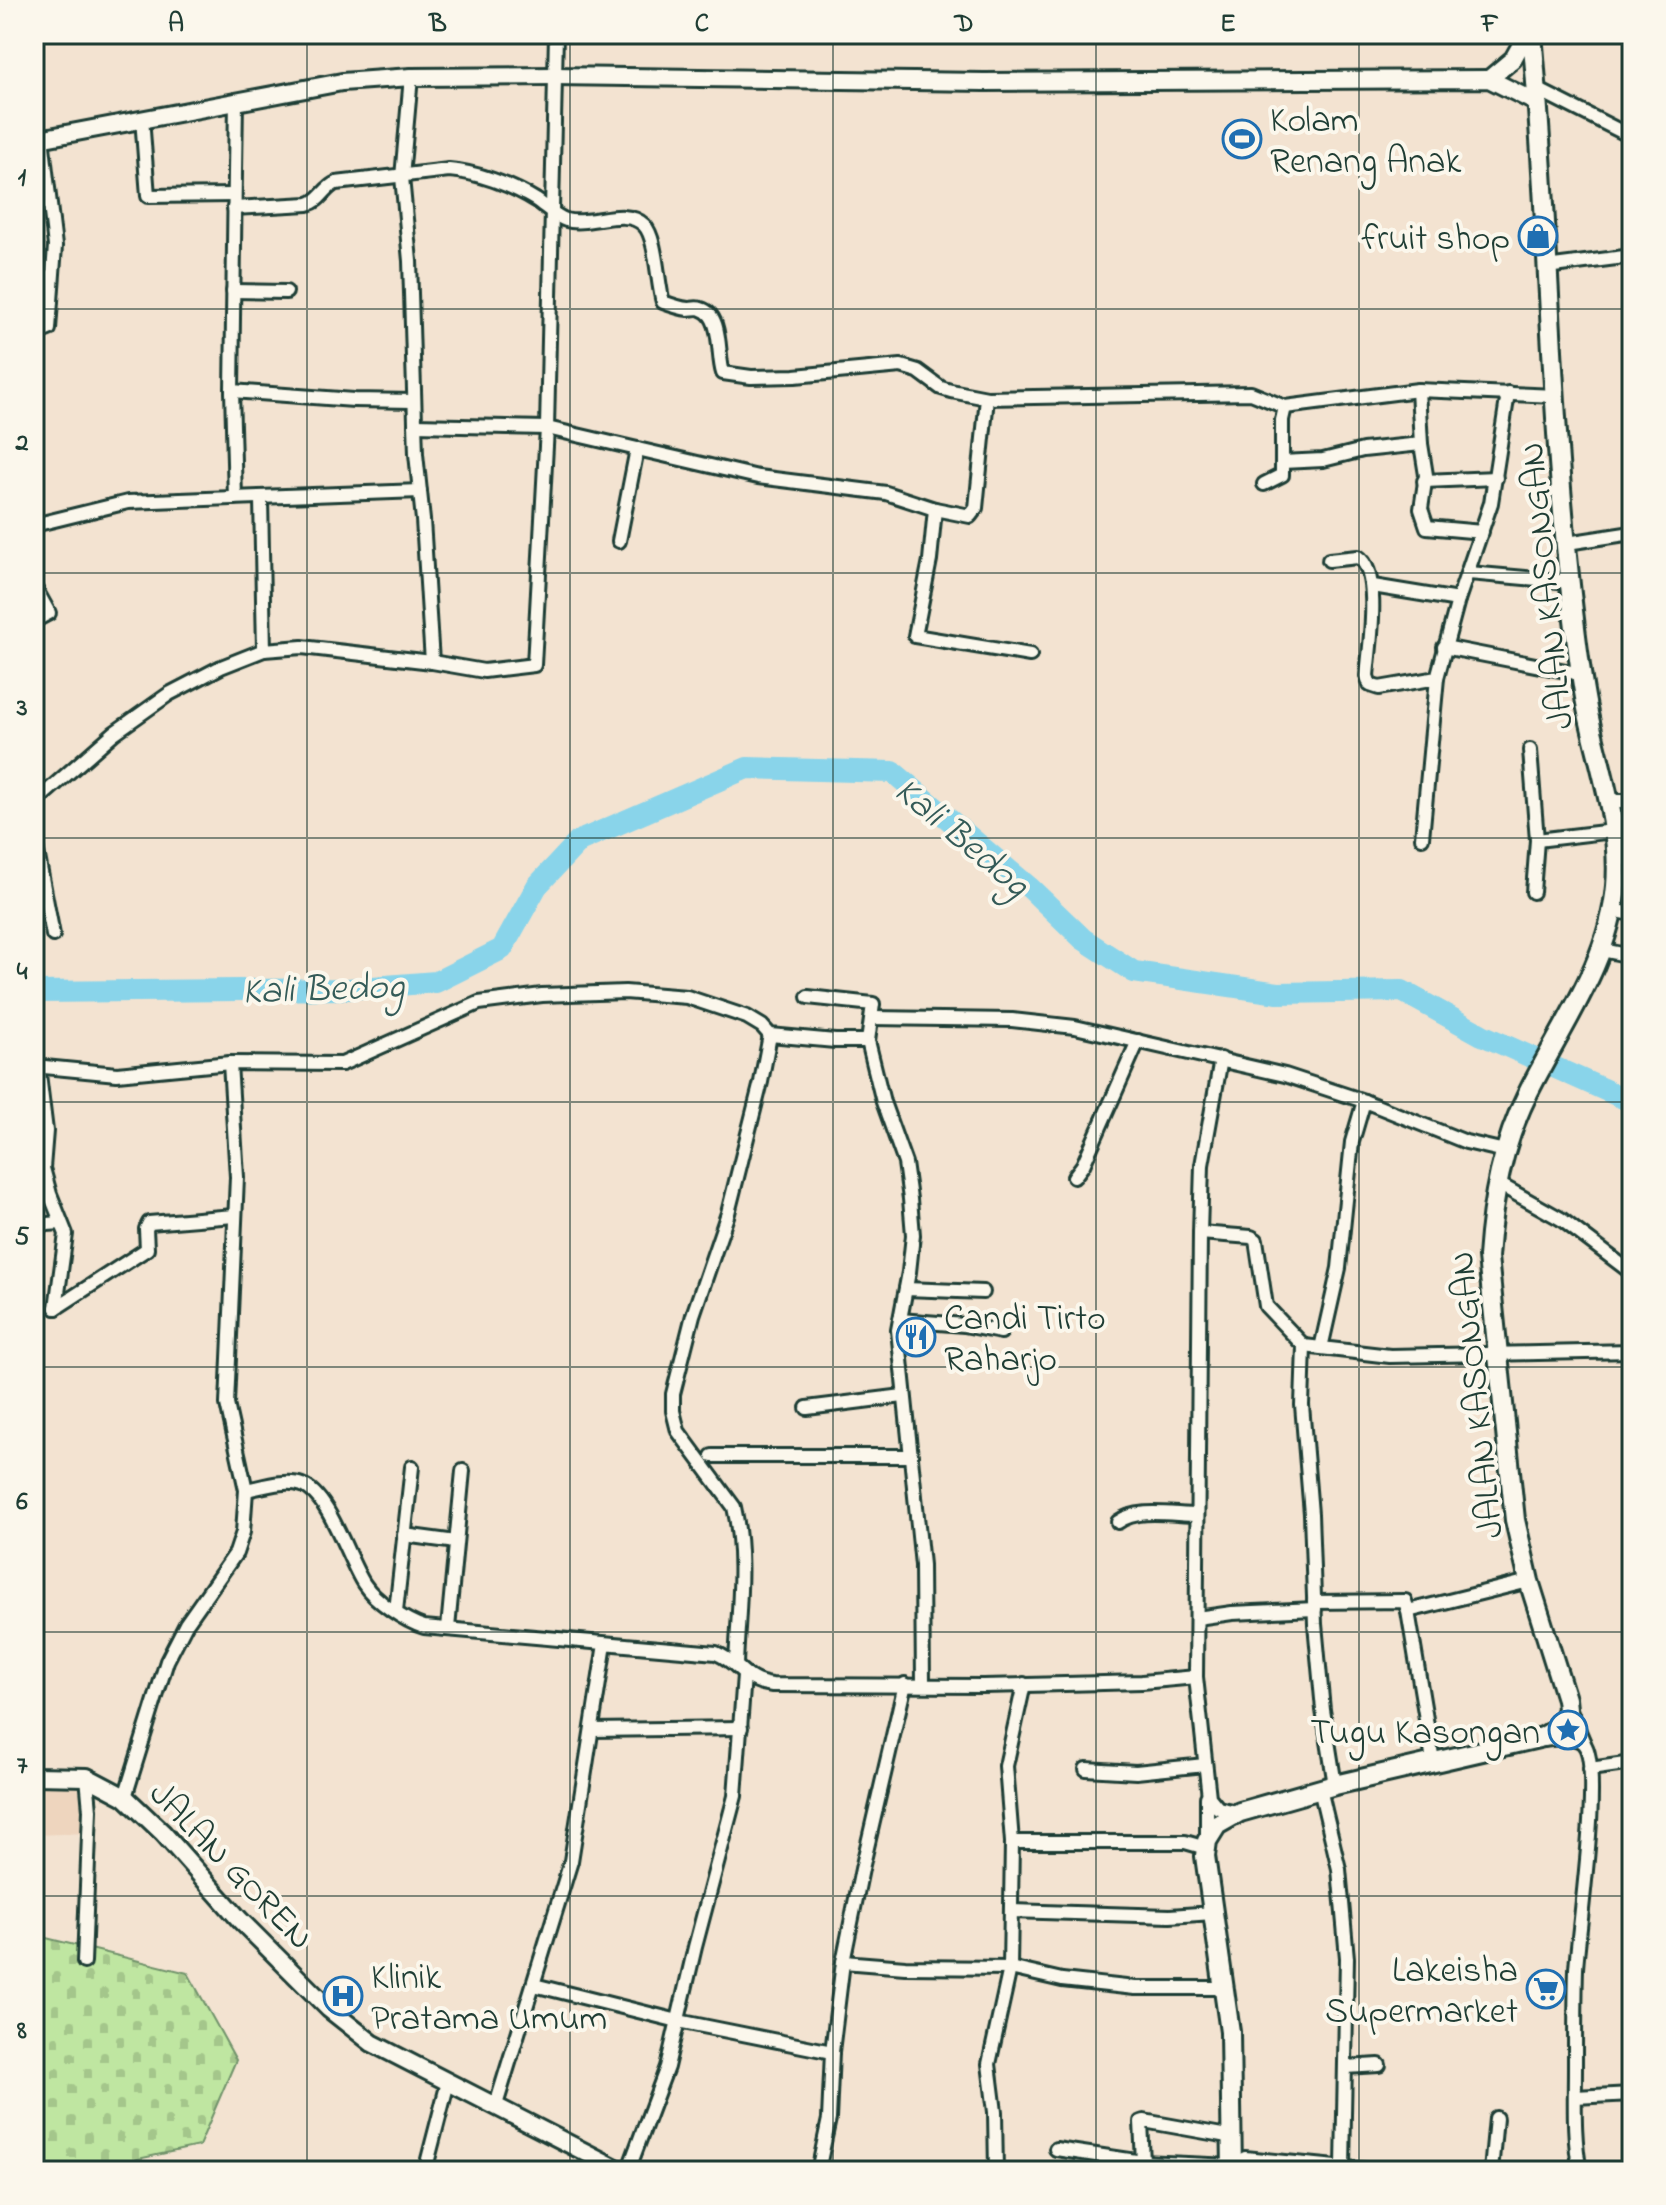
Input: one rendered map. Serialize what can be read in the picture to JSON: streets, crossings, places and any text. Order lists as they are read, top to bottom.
{
  "streets": {
    "main road": ["JALAN KASONGAN"],
    "street": ["JALAN GOREN"]
  },
  "water": ["Kali Bedog"],
  "places": {
    "sports": ["Kolam Renang Anak"],
    "shop": ["fruit shop"],
    "restaurant": ["Candi Tirto Raharjo"],
    "place": ["Tugu Kasongan"],
    "supermarket": ["Lakeisha Supermarket"],
    "hospital": ["Klinik Pratama Umum"]
  },
  "grid": {
    "columns": [
      "A",
      "B",
      "C",
      "D",
      "E",
      "F"
    ],
    "rows": [
      "1",
      "2",
      "3",
      "4",
      "5",
      "6",
      "7",
      "8"
    ]
  }
}
